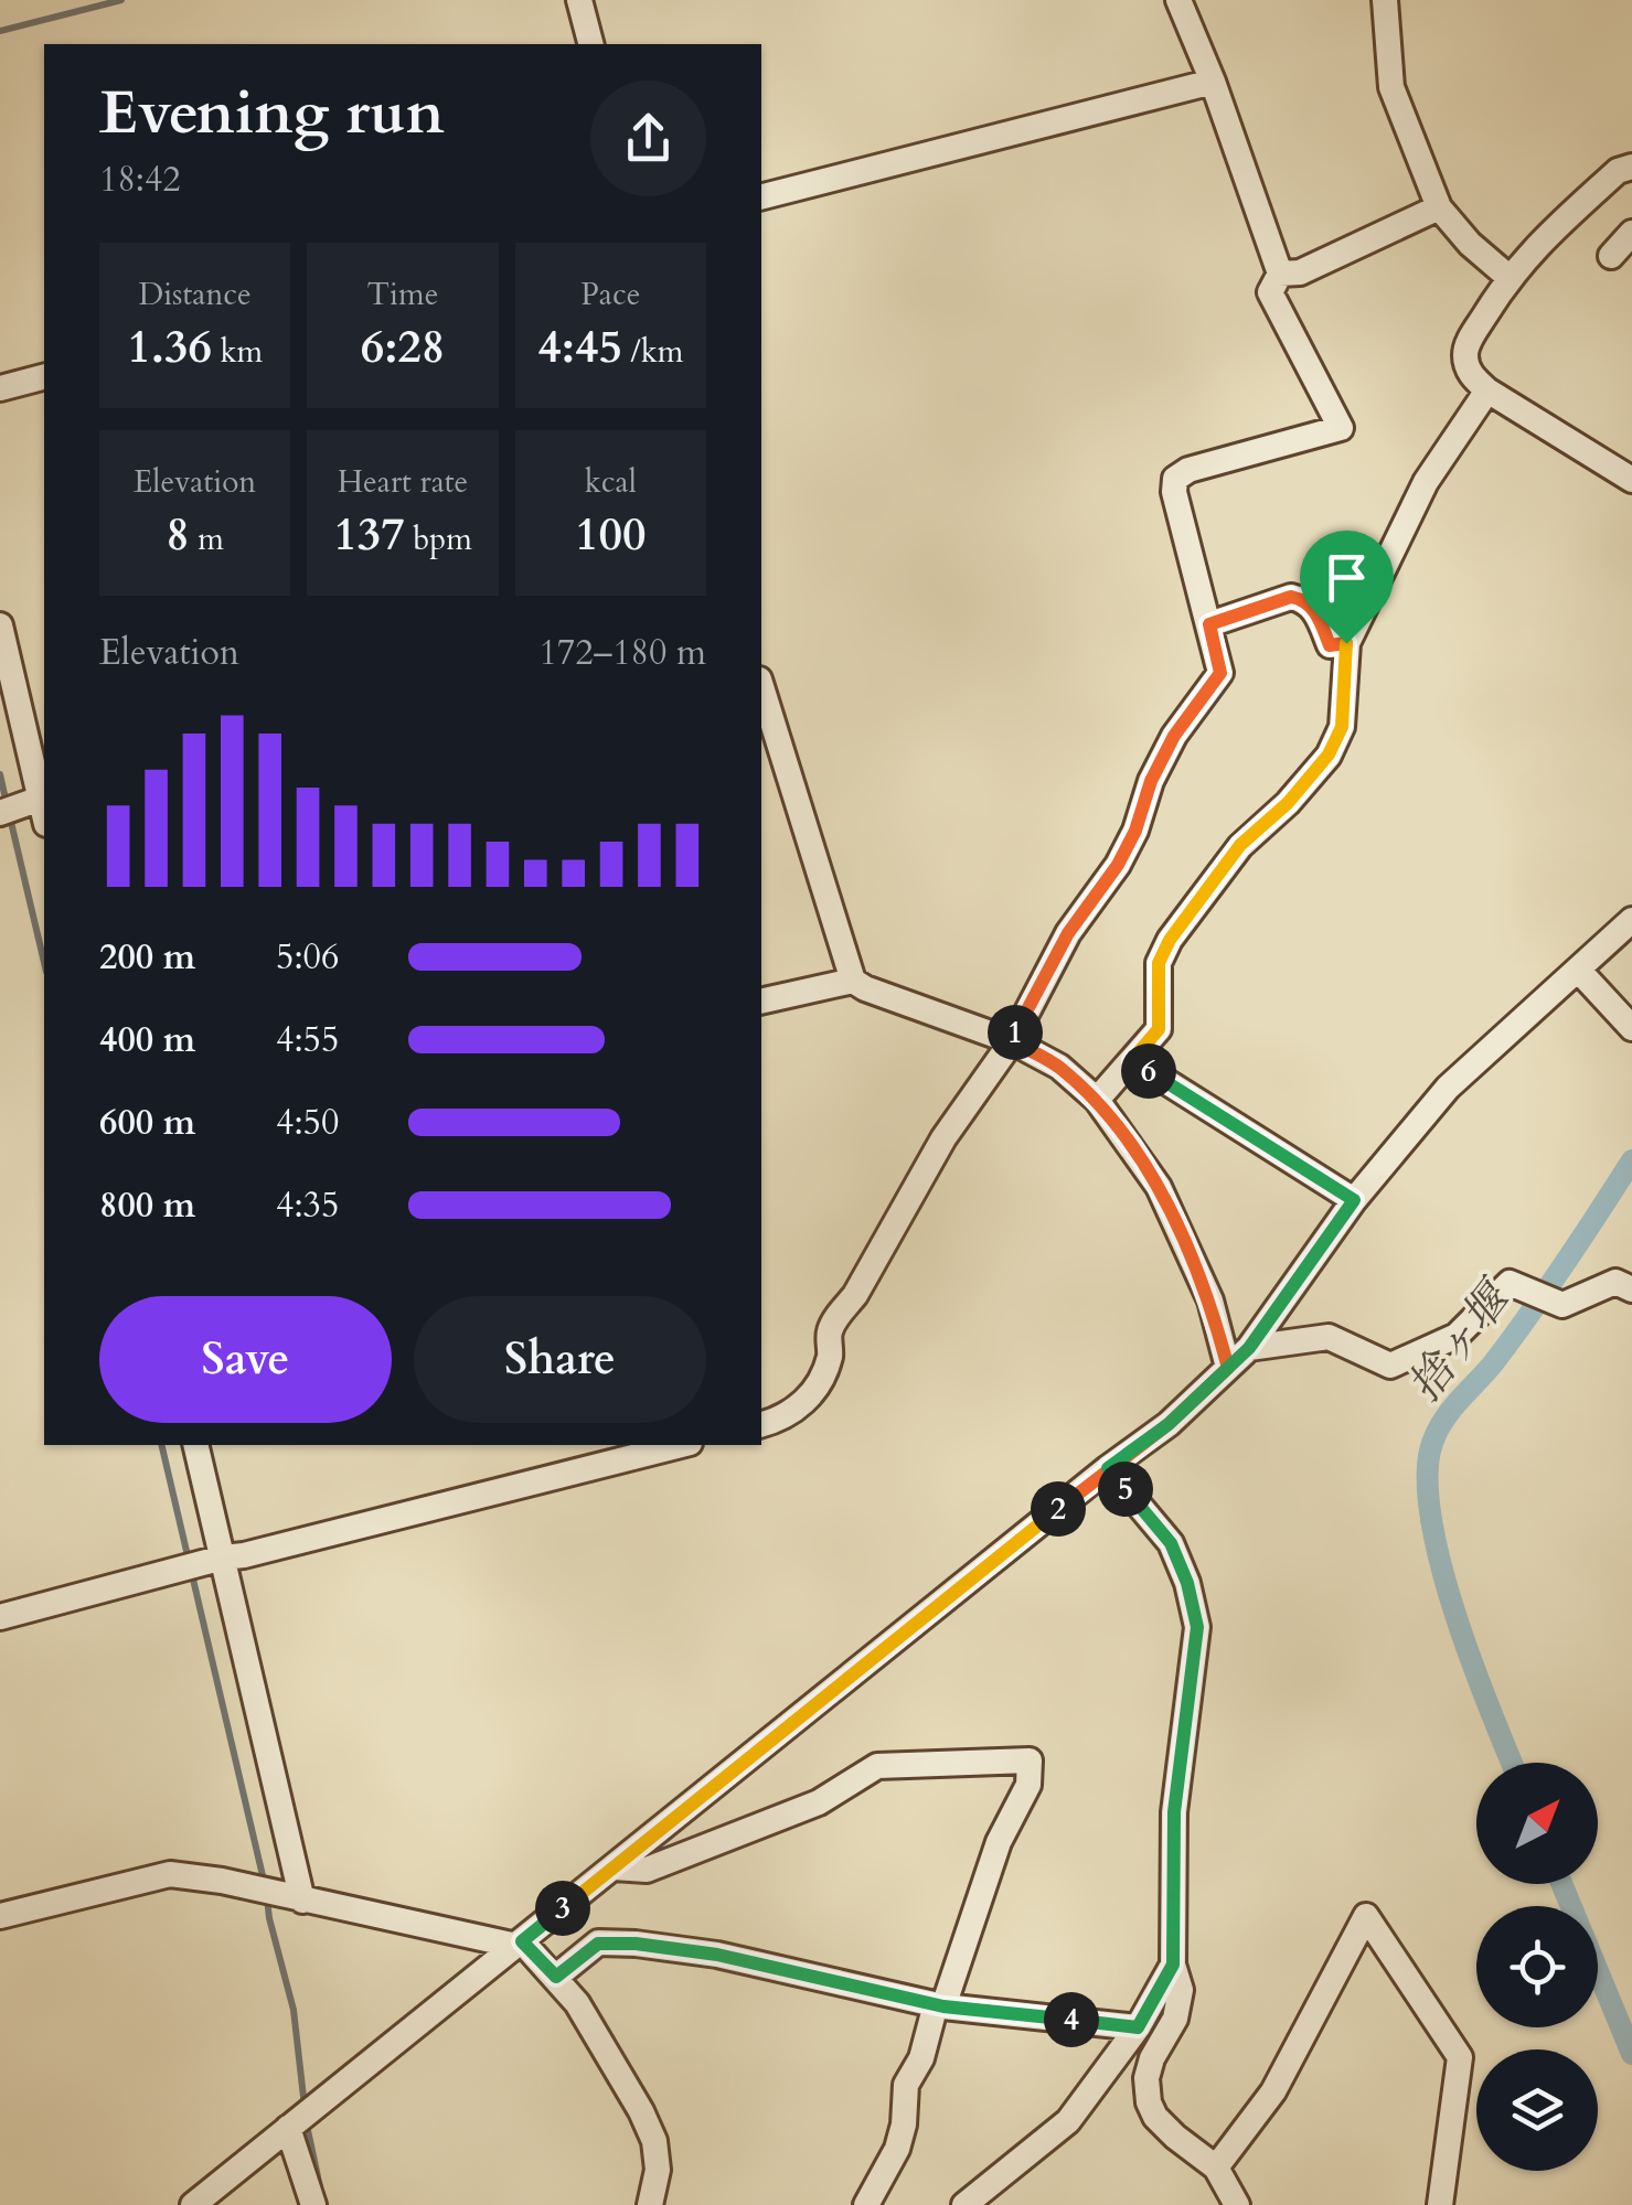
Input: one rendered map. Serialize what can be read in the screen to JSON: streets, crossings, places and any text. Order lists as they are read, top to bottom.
{
  "water": ["捨ヶ堰"],
  "north": "top right",
  "page": {
    "heading": ["Evening run", "18:42"],
    "stats": [
      ["Distance", "1.36 km"],
      ["Time", "6:28"],
      ["Pace", "4:45 /km"],
      ["Elevation", "8 m"],
      ["Heart rate", "137 bpm"],
      ["kcal", "100"]
    ],
    "chart": ["Elevation", "172–180 m"],
    "list": [
      {
        "name": "200 m",
        "note": "5:06"
      },
      {
        "name": "400 m",
        "note": "4:55"
      },
      {
        "name": "600 m",
        "note": "4:50"
      },
      {
        "name": "800 m",
        "note": "4:35"
      }
    ],
    "pins": [
      "1",
      "6",
      "5",
      "2",
      "3",
      "4"
    ],
    "buttons": ["Save", "Share"]
  }
}
